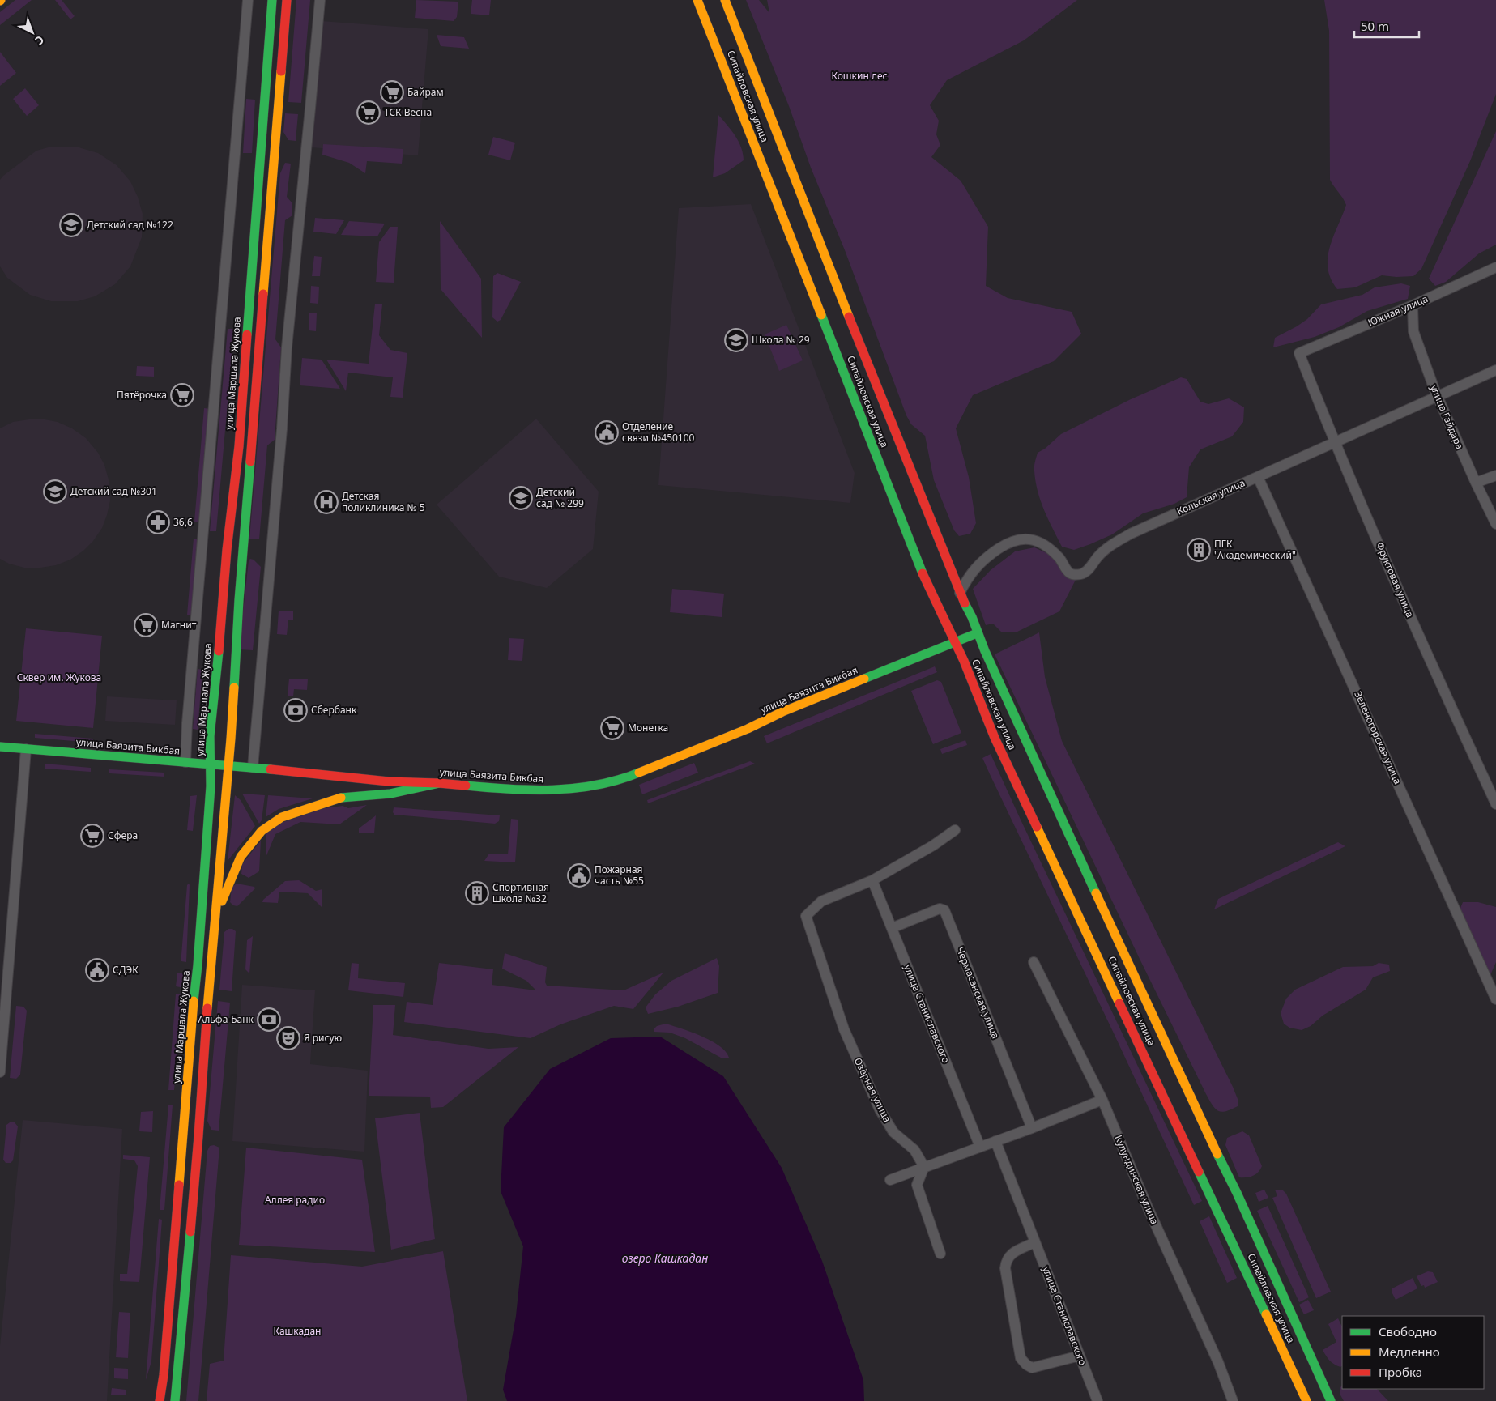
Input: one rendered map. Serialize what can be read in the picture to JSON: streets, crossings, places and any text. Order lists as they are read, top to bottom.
{
  "streets": {
    "main road": ["Сипайловская улица", "улица Маршала Жукова", "улица Баязита Бикбая"],
    "street": [
      "Южная улица",
      "улица Гайдара",
      "Кольская улица",
      "Фруктовая улица",
      "Зеленогорская улица",
      "Чермасанская улица",
      "улица Станиславского",
      "Озёрная улица",
      "Кулундинская улица"
    ]
  },
  "crossings": [
    ["Сипайловская улица", "Кольская улица"],
    ["Сипайловская улица", "улица Баязита Бикбая"],
    ["Южная улица", "улица Гайдара"],
    ["Южная улица", "Фруктовая улица"],
    ["улица Маршала Жукова", "улица Баязита Бикбая"],
    ["улица Гайдара", "Кольская улица"],
    ["Кольская улица", "Фруктовая улица"],
    ["Кольская улица", "Зеленогорская улица"],
    ["Чермасанская улица", "улица Станиславского"],
    ["улица Станиславского", "Озёрная улица"]
  ],
  "water": ["озеро Кашкадан"],
  "parks": [
    "Кошкин лес",
    "Сквер им. Жукова",
    "Аллея радио",
    "Кашкадан"
  ],
  "places": {
    "supermarket": [
      "Байрам",
      "ТСК Весна",
      "Пятёрочка",
      "Магнит",
      "Монетка",
      "Сфера"
    ],
    "school or university": [
      "Детский сад №122",
      "Школа № 29",
      "Детский сад №301",
      "Детский сад № 299"
    ],
    "public building": ["Отделение связи №450100", "Пожарная часть №55", "СДЭК"],
    "hospital": ["Детская поликлиника № 5"],
    "pharmacy": ["36,6"],
    "building": ["ПГК \"Академический\"", "Спортивная школа №32"],
    "bank": ["Сбербанк", "Альфа-Банк"],
    "theatre": ["Я рисую"]
  },
  "legend": ["Свободно", "Медленно", "Пробка"],
  "scale_bar": "50 m",
  "north": "bottom right"
}
